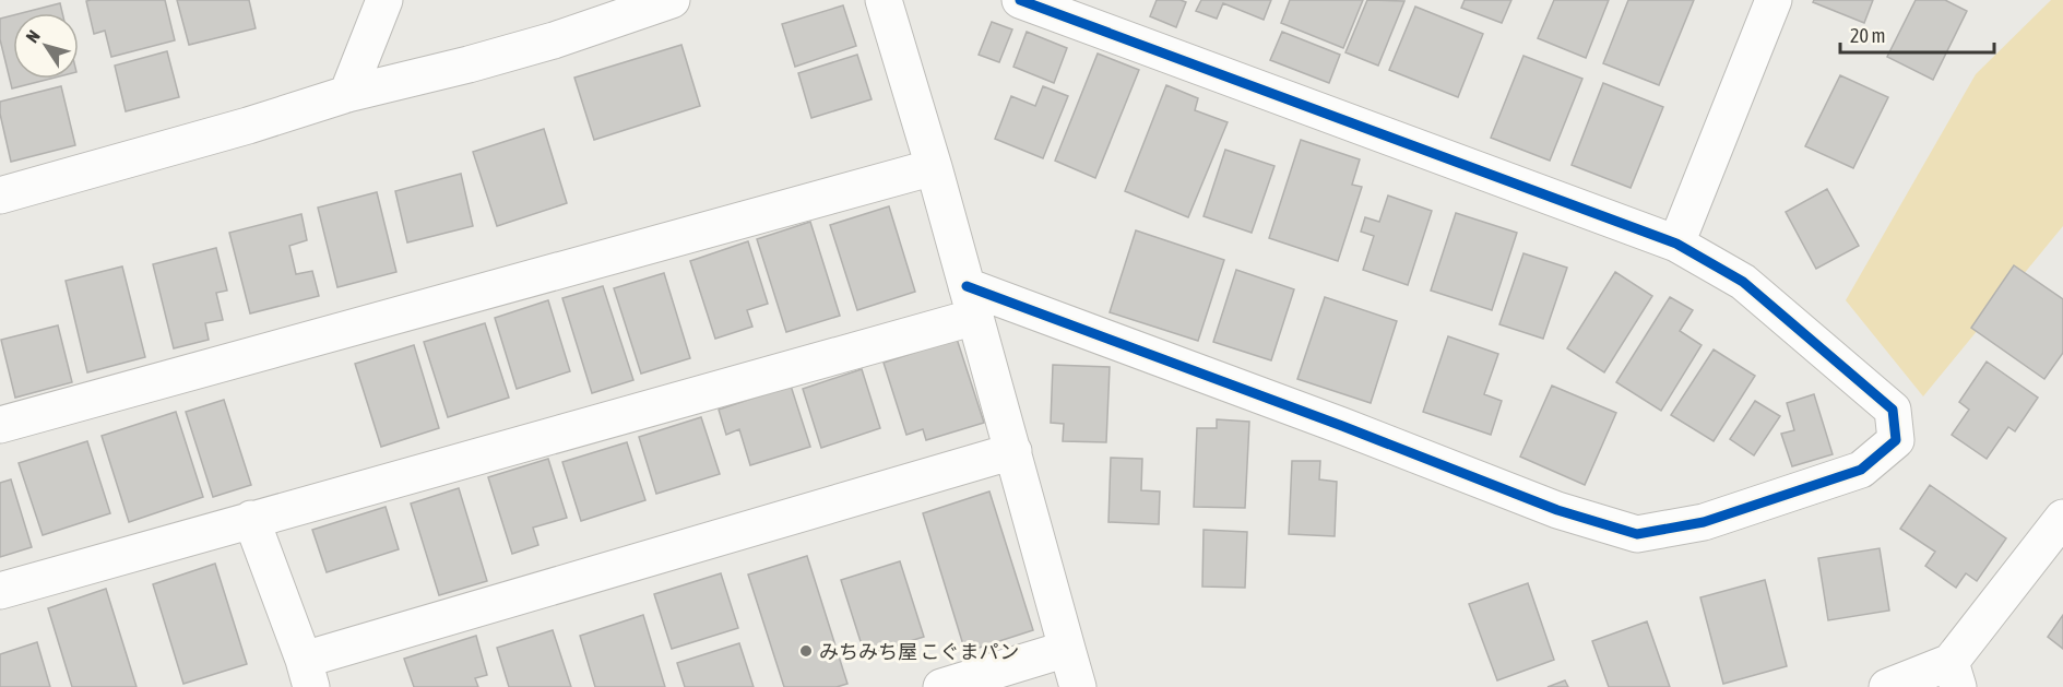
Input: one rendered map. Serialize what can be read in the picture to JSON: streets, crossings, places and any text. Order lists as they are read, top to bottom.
{
  "places": ["みちみち屋 こぐまパン"],
  "scale_bar": "20 m",
  "north": "top left"
}
